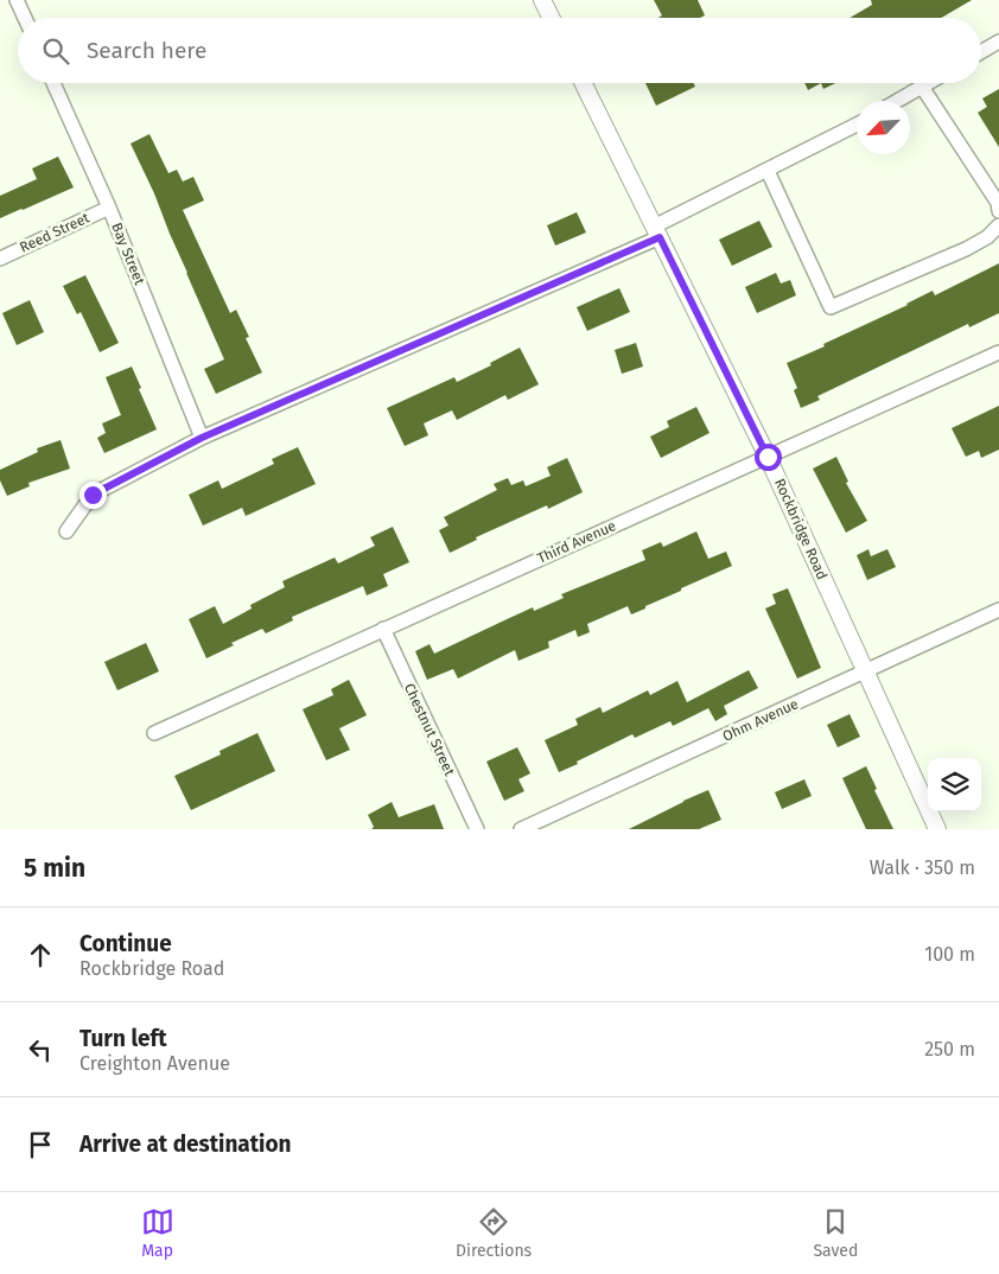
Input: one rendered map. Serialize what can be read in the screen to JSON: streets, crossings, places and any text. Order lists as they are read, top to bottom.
{
  "streets": {
    "street": [
      "Reed Street",
      "Bay Street",
      "Rockbridge Road",
      "Third Avenue",
      "Ohm Avenue",
      "Chestnut Street"
    ]
  },
  "crossings": [
    ["Reed Street", "Bay Street"],
    ["Rockbridge Road", "Third Avenue"],
    ["Rockbridge Road", "Ohm Avenue"],
    ["Third Avenue", "Chestnut Street"]
  ],
  "north": "bottom left",
  "page": {
    "search": "Search here",
    "heading": ["5 min", "Walk · 350 m"],
    "list": [
      ["Continue", "Rockbridge Road", "100 m"],
      ["Turn left", "Creighton Avenue", "250 m"],
      "Arrive at destination"
    ],
    "nav": ["Map", "Directions", "Saved"]
  }
}
